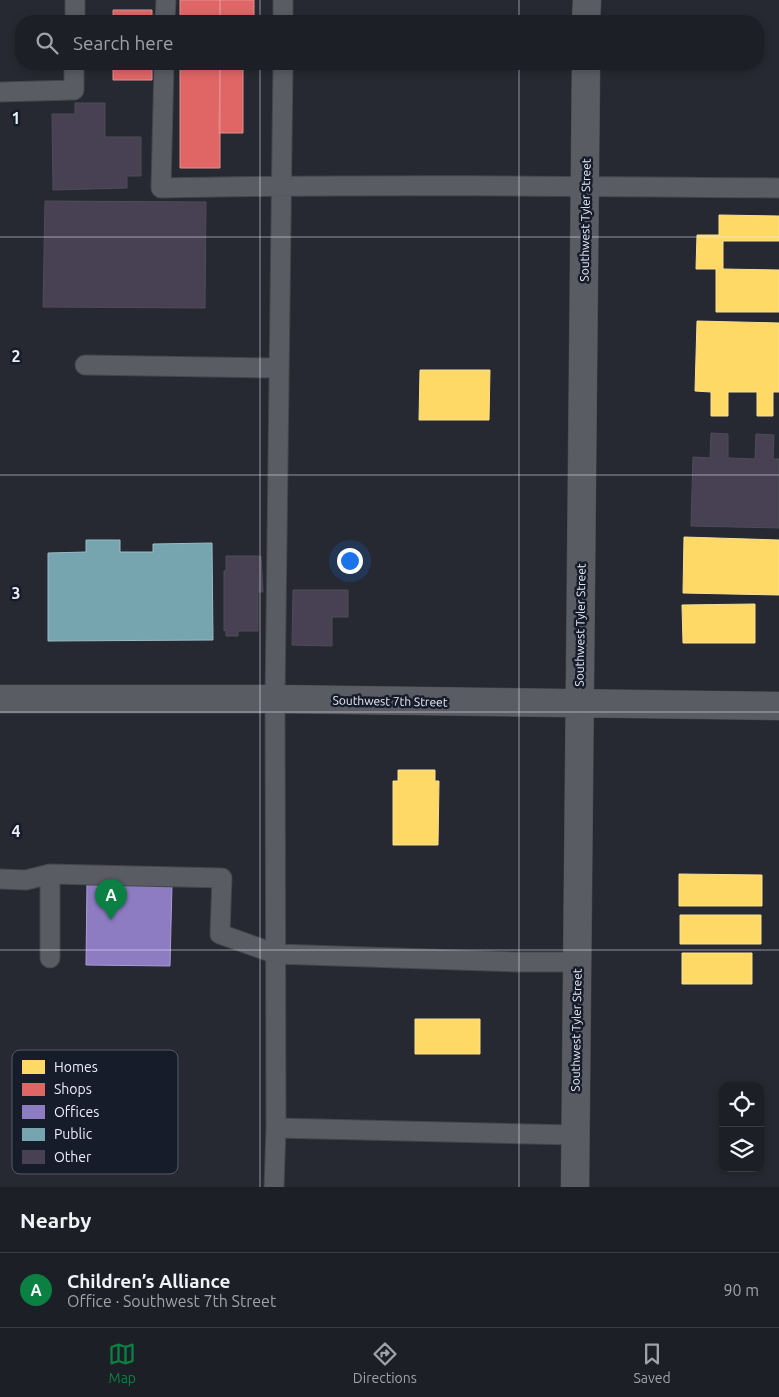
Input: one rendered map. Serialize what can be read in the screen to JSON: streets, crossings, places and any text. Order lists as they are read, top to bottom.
{
  "streets": {
    "street": ["Southwest Tyler Street", "Southwest 7th Street"]
  },
  "crossings": [
    ["Southwest Tyler Street", "Southwest 7th Street"]
  ],
  "legend": [
    "Homes",
    "Shops",
    "Offices",
    "Public",
    "Other"
  ],
  "page": {
    "search": "Search here",
    "pins": "A",
    "heading": "Nearby",
    "list": [
      {
        "mark": "A",
        "name": "Children’s Alliance",
        "note": "Office · Southwest 7th Street",
        "value": "90 m"
      }
    ],
    "nav": ["Map", "Directions", "Saved"]
  },
  "grid": {
    "rows": [
      "1",
      "2",
      "3",
      "4"
    ]
  }
}
